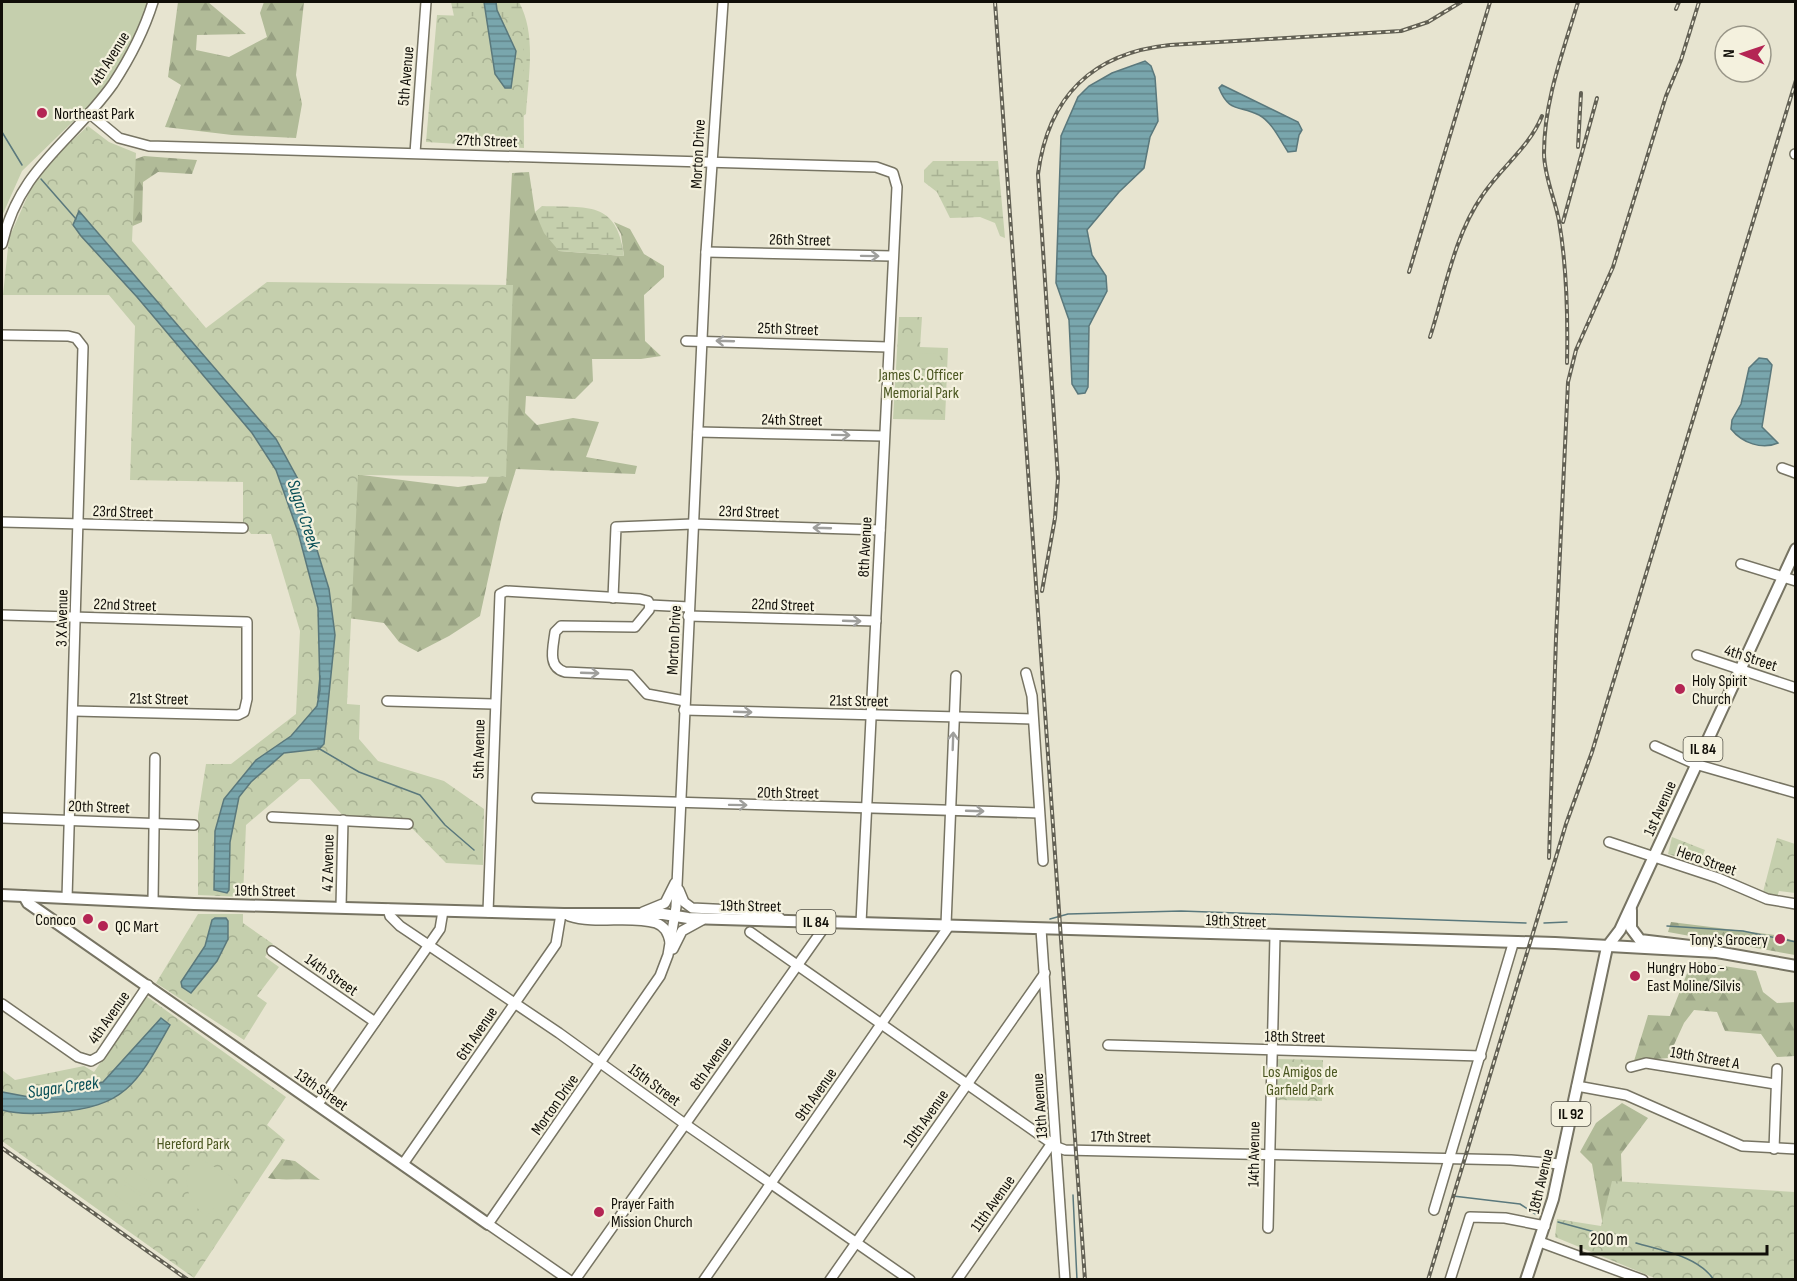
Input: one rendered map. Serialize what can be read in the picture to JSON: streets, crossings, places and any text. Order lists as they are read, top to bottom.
{
  "streets": {
    "main road": [
      "IL 84",
      "1st Avenue",
      "19th Street",
      "13th Street",
      "IL 92",
      "18th Avenue"
    ],
    "street": [
      "4th Avenue",
      "5th Avenue",
      "27th Street",
      "Morton Drive",
      "26th Street",
      "25th Street",
      "24th Street",
      "23rd Street",
      "8th Avenue",
      "22nd Street",
      "3 X Avenue",
      "4th Street",
      "21st Street",
      "20th Street",
      "Hero Street",
      "4 Z Avenue",
      "14th Street",
      "6th Avenue",
      "18th Street",
      "19th Street A",
      "15th Street",
      "9th Avenue",
      "13th Avenue",
      "10th Avenue",
      "17th Street",
      "14th Avenue",
      "11th Avenue"
    ]
  },
  "crossings": [
    ["4th Avenue", "27th Street"],
    ["4th Avenue", "13th Street"],
    ["5th Avenue", "27th Street"],
    ["5th Avenue", "22nd Street"],
    ["5th Avenue", "19th Street"],
    ["27th Street", "Morton Drive"],
    ["27th Street", "8th Avenue"],
    ["Morton Drive", "26th Street"],
    ["Morton Drive", "25th Street"],
    ["Morton Drive", "24th Street"],
    ["Morton Drive", "23rd Street"],
    ["Morton Drive", "22nd Street"],
    ["Morton Drive", "21st Street"],
    ["Morton Drive", "20th Street"],
    ["Morton Drive", "19th Street"],
    ["Morton Drive", "15th Street"],
    ["Morton Drive", "13th Street"],
    ["26th Street", "8th Avenue"],
    ["25th Street", "8th Avenue"],
    ["24th Street", "8th Avenue"],
    ["23rd Street", "8th Avenue"],
    ["23rd Street", "22nd Street"],
    ["23rd Street", "3 X Avenue"],
    ["8th Avenue", "22nd Street"],
    ["8th Avenue", "21st Street"],
    ["8th Avenue", "20th Street"],
    ["8th Avenue", "19th Street"],
    ["8th Avenue", "15th Street"],
    ["22nd Street", "3 X Avenue"],
    ["22nd Street", "21st Street"],
    ["3 X Avenue", "21st Street"],
    ["3 X Avenue", "20th Street"],
    ["3 X Avenue", "19th Street"],
    ["4th Street", "1st Avenue"],
    ["1st Avenue", "Hero Street"],
    ["1st Avenue", "19th Street"],
    ["1st Avenue", "18th Avenue"],
    ["4 Z Avenue", "19th Street"],
    ["19th Street", "6th Avenue"],
    ["19th Street", "15th Street"],
    ["19th Street", "13th Street"],
    ["19th Street", "9th Avenue"],
    ["19th Street", "13th Avenue"],
    ["19th Street", "14th Avenue"],
    ["19th Street", "18th Avenue"],
    ["6th Avenue", "15th Street"],
    ["6th Avenue", "13th Street"],
    ["18th Street", "14th Avenue"],
    ["15th Street", "9th Avenue"],
    ["15th Street", "10th Avenue"],
    ["13th Avenue", "10th Avenue"],
    ["13th Avenue", "17th Street"],
    ["13th Avenue", "11th Avenue"],
    ["17th Street", "14th Avenue"],
    ["17th Street", "18th Avenue"],
    ["17th Street", "11th Avenue"]
  ],
  "one_way": [
    "26th Street",
    "25th Street",
    "24th Street",
    "20th Street"
  ],
  "water": ["Sugar Creek"],
  "parks": ["James C. Officer Memorial Park", "Los Amigos de Garfield Park", "Hereford Park"],
  "places": [
    "Northeast Park",
    "Holy Spirit Church",
    "Conoco",
    "QC Mart",
    "Tony's Grocery",
    "Hungry Hobo - East Moline/Silvis",
    "Prayer Faith Mission Church"
  ],
  "scale_bar": "200 m",
  "north": "left"
}
